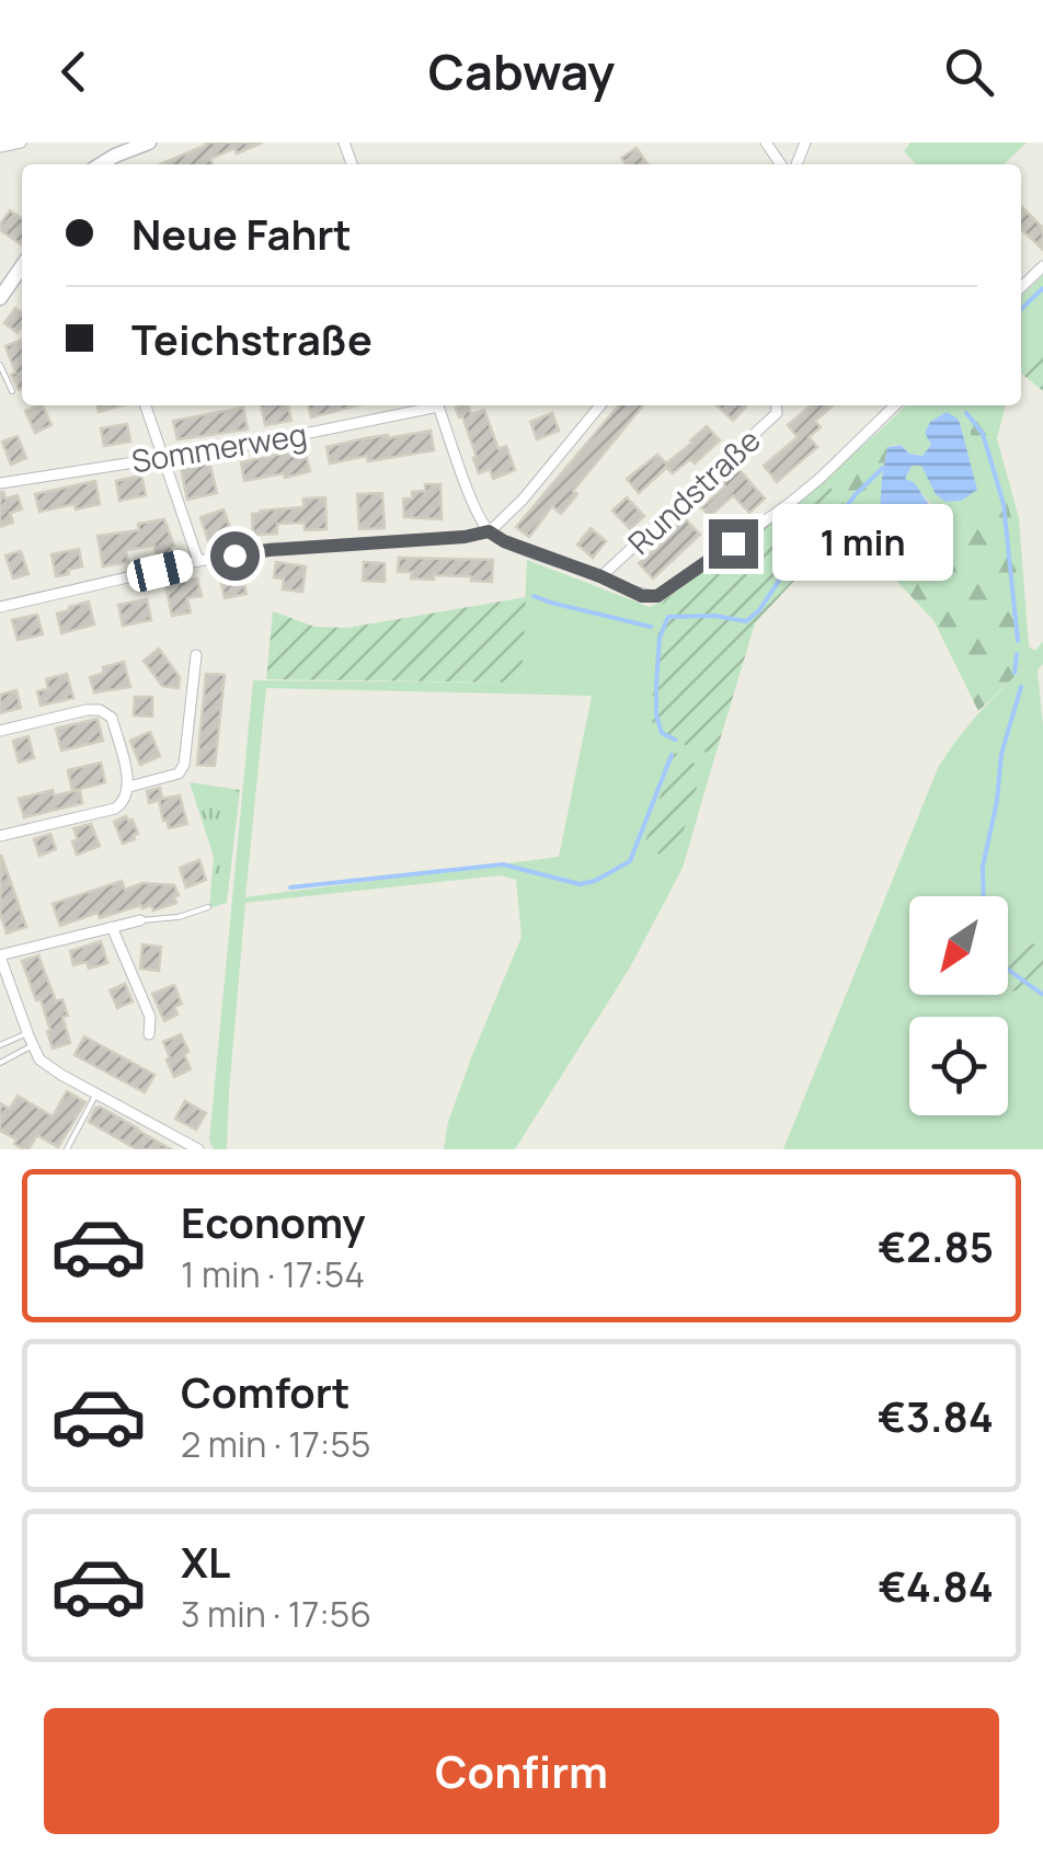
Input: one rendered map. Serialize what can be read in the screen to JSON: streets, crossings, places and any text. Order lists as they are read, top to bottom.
{
  "streets": {
    "street": ["Sommerweg", "Rundstraße"]
  },
  "north": "bottom left",
  "page": {
    "header": "Cabway",
    "banner": ["Neue Fahrt", "Teichstraße"],
    "bubble": "1 min",
    "list": [
      {
        "name": "Economy",
        "note": "1 min · 17:54",
        "value": "€2.85"
      },
      {
        "name": "Comfort",
        "note": "2 min · 17:55",
        "value": "€3.84"
      },
      {
        "name": "XL",
        "note": "3 min · 17:56",
        "value": "€4.84"
      }
    ],
    "buttons": "Confirm"
  }
}
